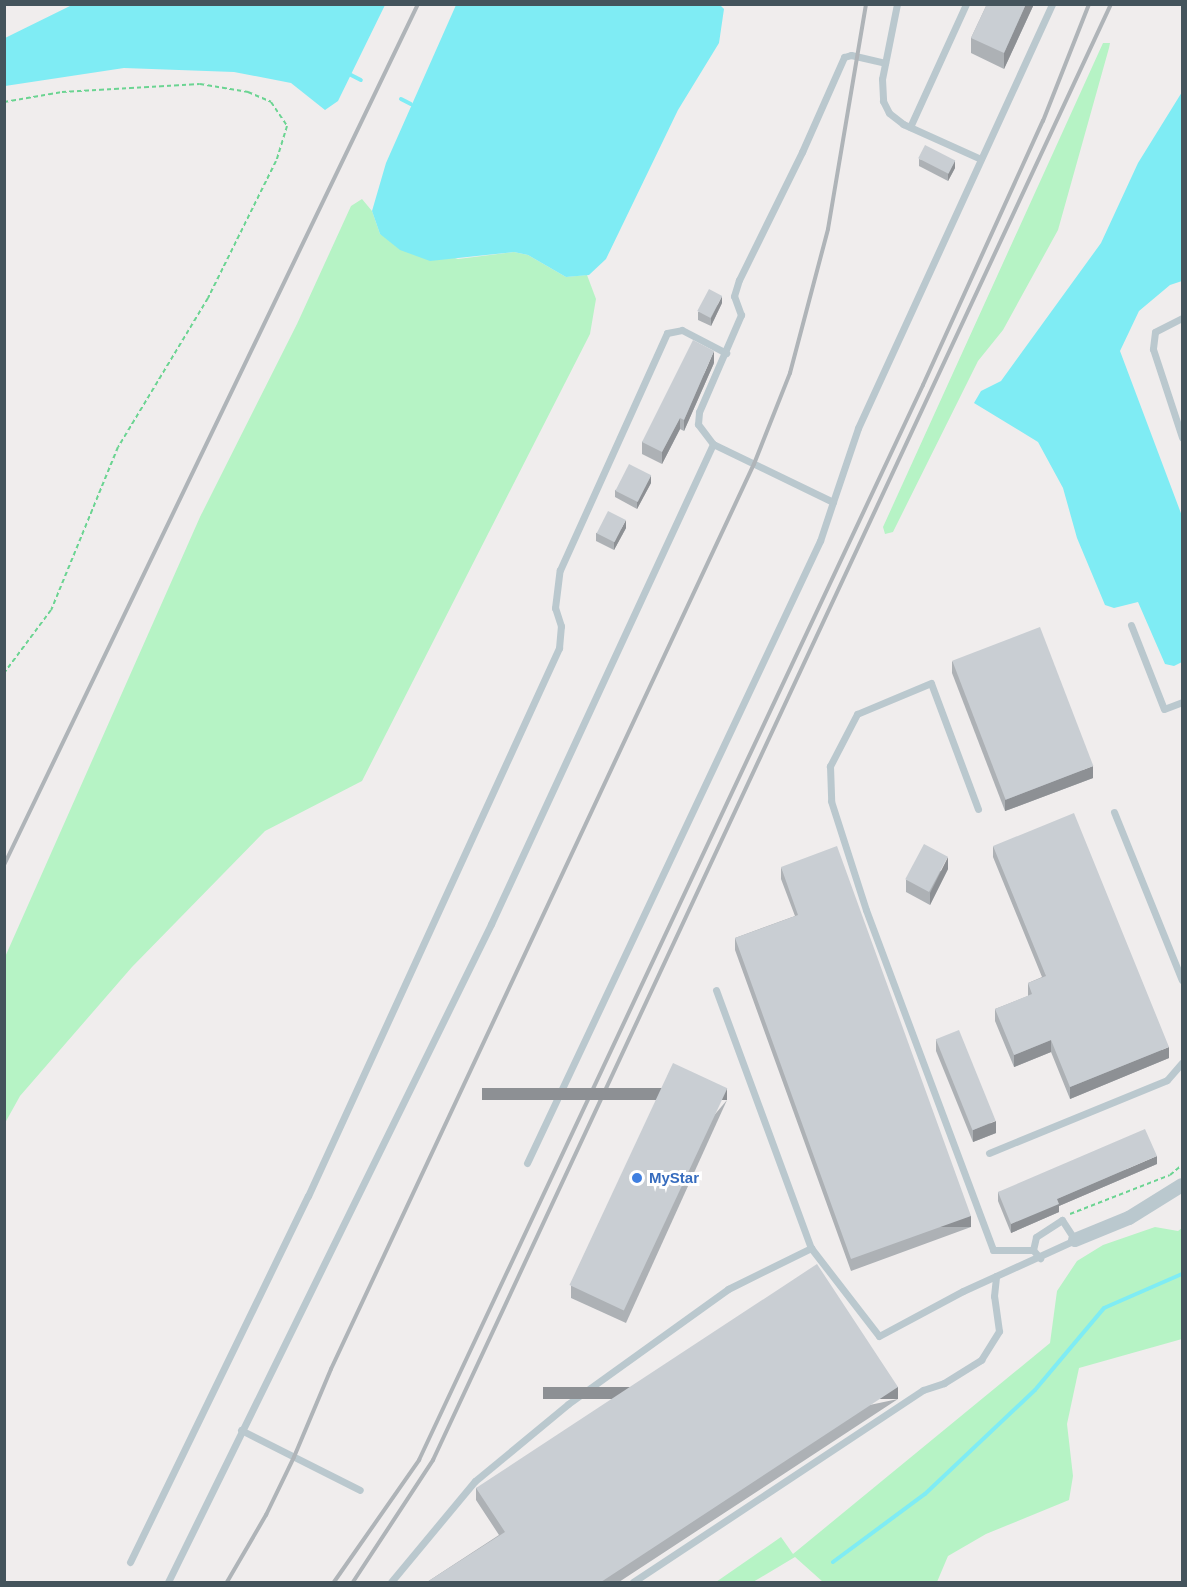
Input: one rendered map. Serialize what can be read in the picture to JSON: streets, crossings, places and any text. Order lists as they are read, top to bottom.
{
  "places": ["MyStar"]
}
